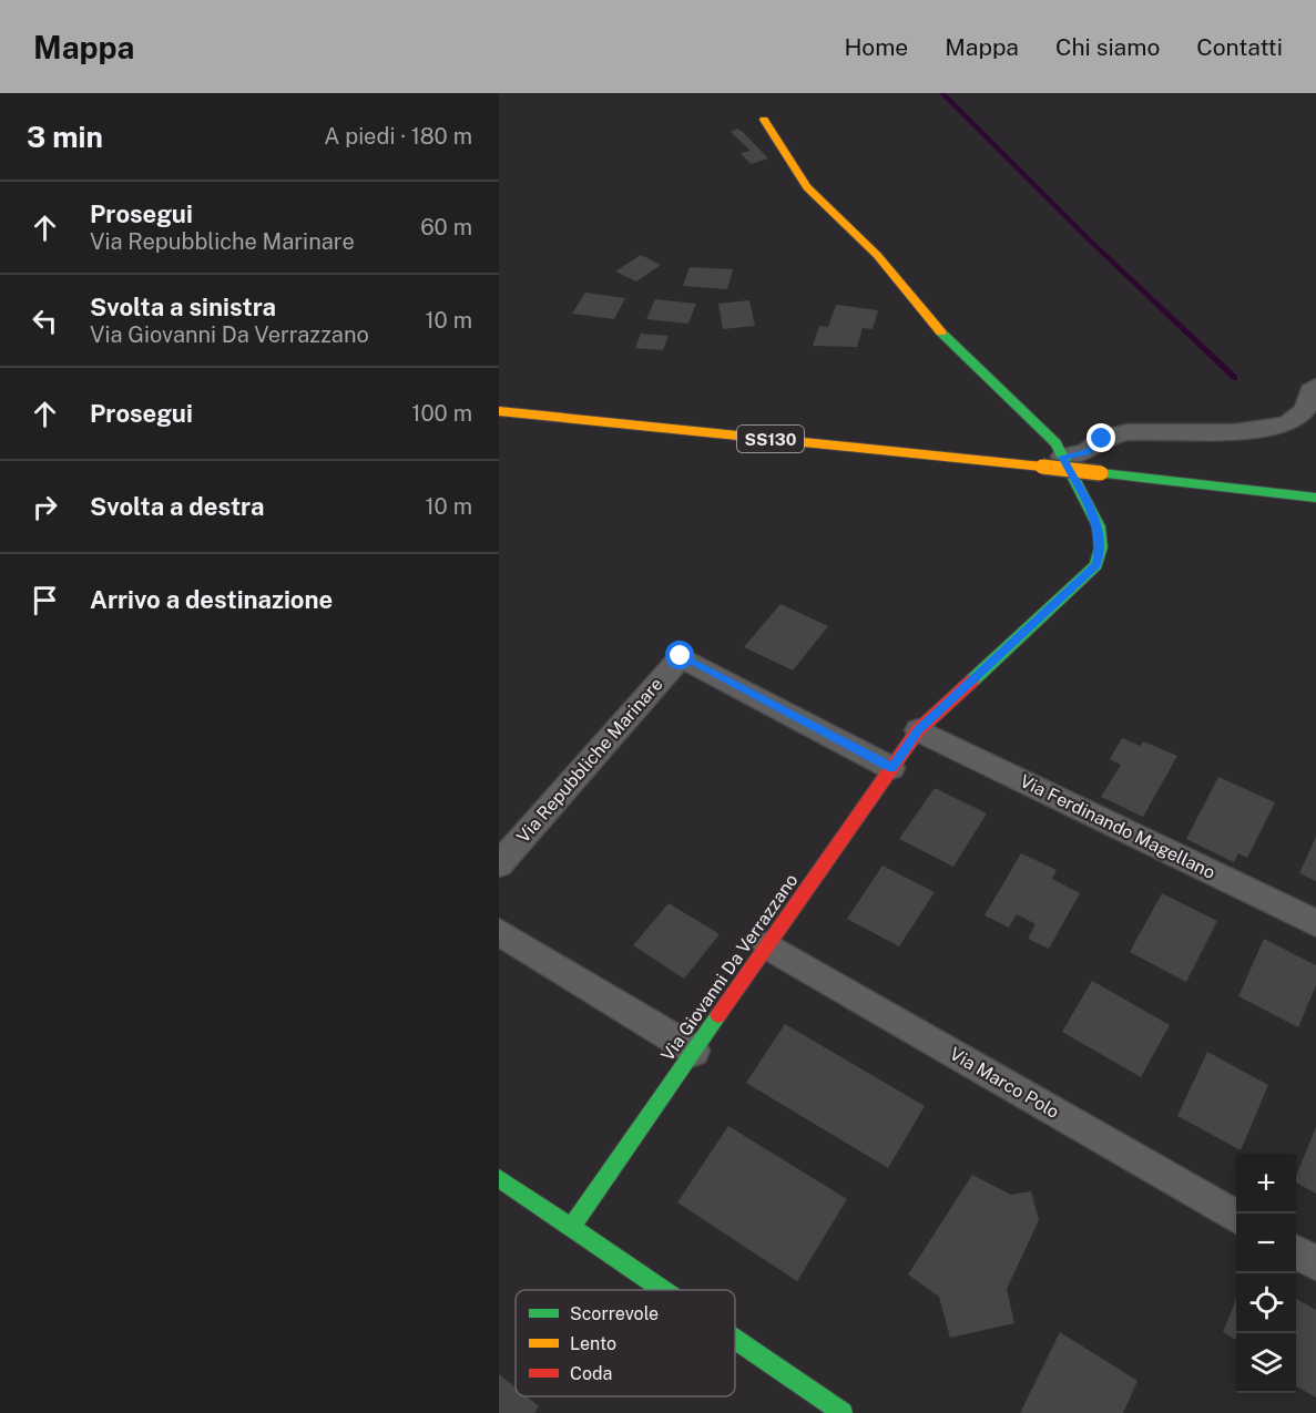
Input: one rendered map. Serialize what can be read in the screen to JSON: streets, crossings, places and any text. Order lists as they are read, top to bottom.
{
  "streets": {
    "main road": ["SS130", "Via Giovanni Da Verrazzano"],
    "street": ["Via Repubbliche Marinare", "Via Ferdinando Magellano", "Via Marco Polo"]
  },
  "crossings": [
    ["Via Repubbliche Marinare", "Via Giovanni Da Verrazzano"],
    ["Via Ferdinando Magellano", "Via Giovanni Da Verrazzano"],
    ["Via Giovanni Da Verrazzano", "Via Marco Polo"]
  ],
  "legend": ["Scorrevole", "Lento", "Coda"],
  "page": {
    "header": "Mappa",
    "nav": [
      "Home",
      "Mappa",
      "Chi siamo",
      "Contatti"
    ],
    "heading": ["3 min", "A piedi · 180 m"],
    "list": [
      ["Prosegui", "Via Repubbliche Marinare", "60 m"],
      ["Svolta a sinistra", "Via Giovanni Da Verrazzano", "10 m"],
      ["Prosegui", "100 m"],
      ["Svolta a destra", "10 m"],
      "Arrivo a destinazione"
    ],
    "map_buttons": ["+", "−"]
  }
}
